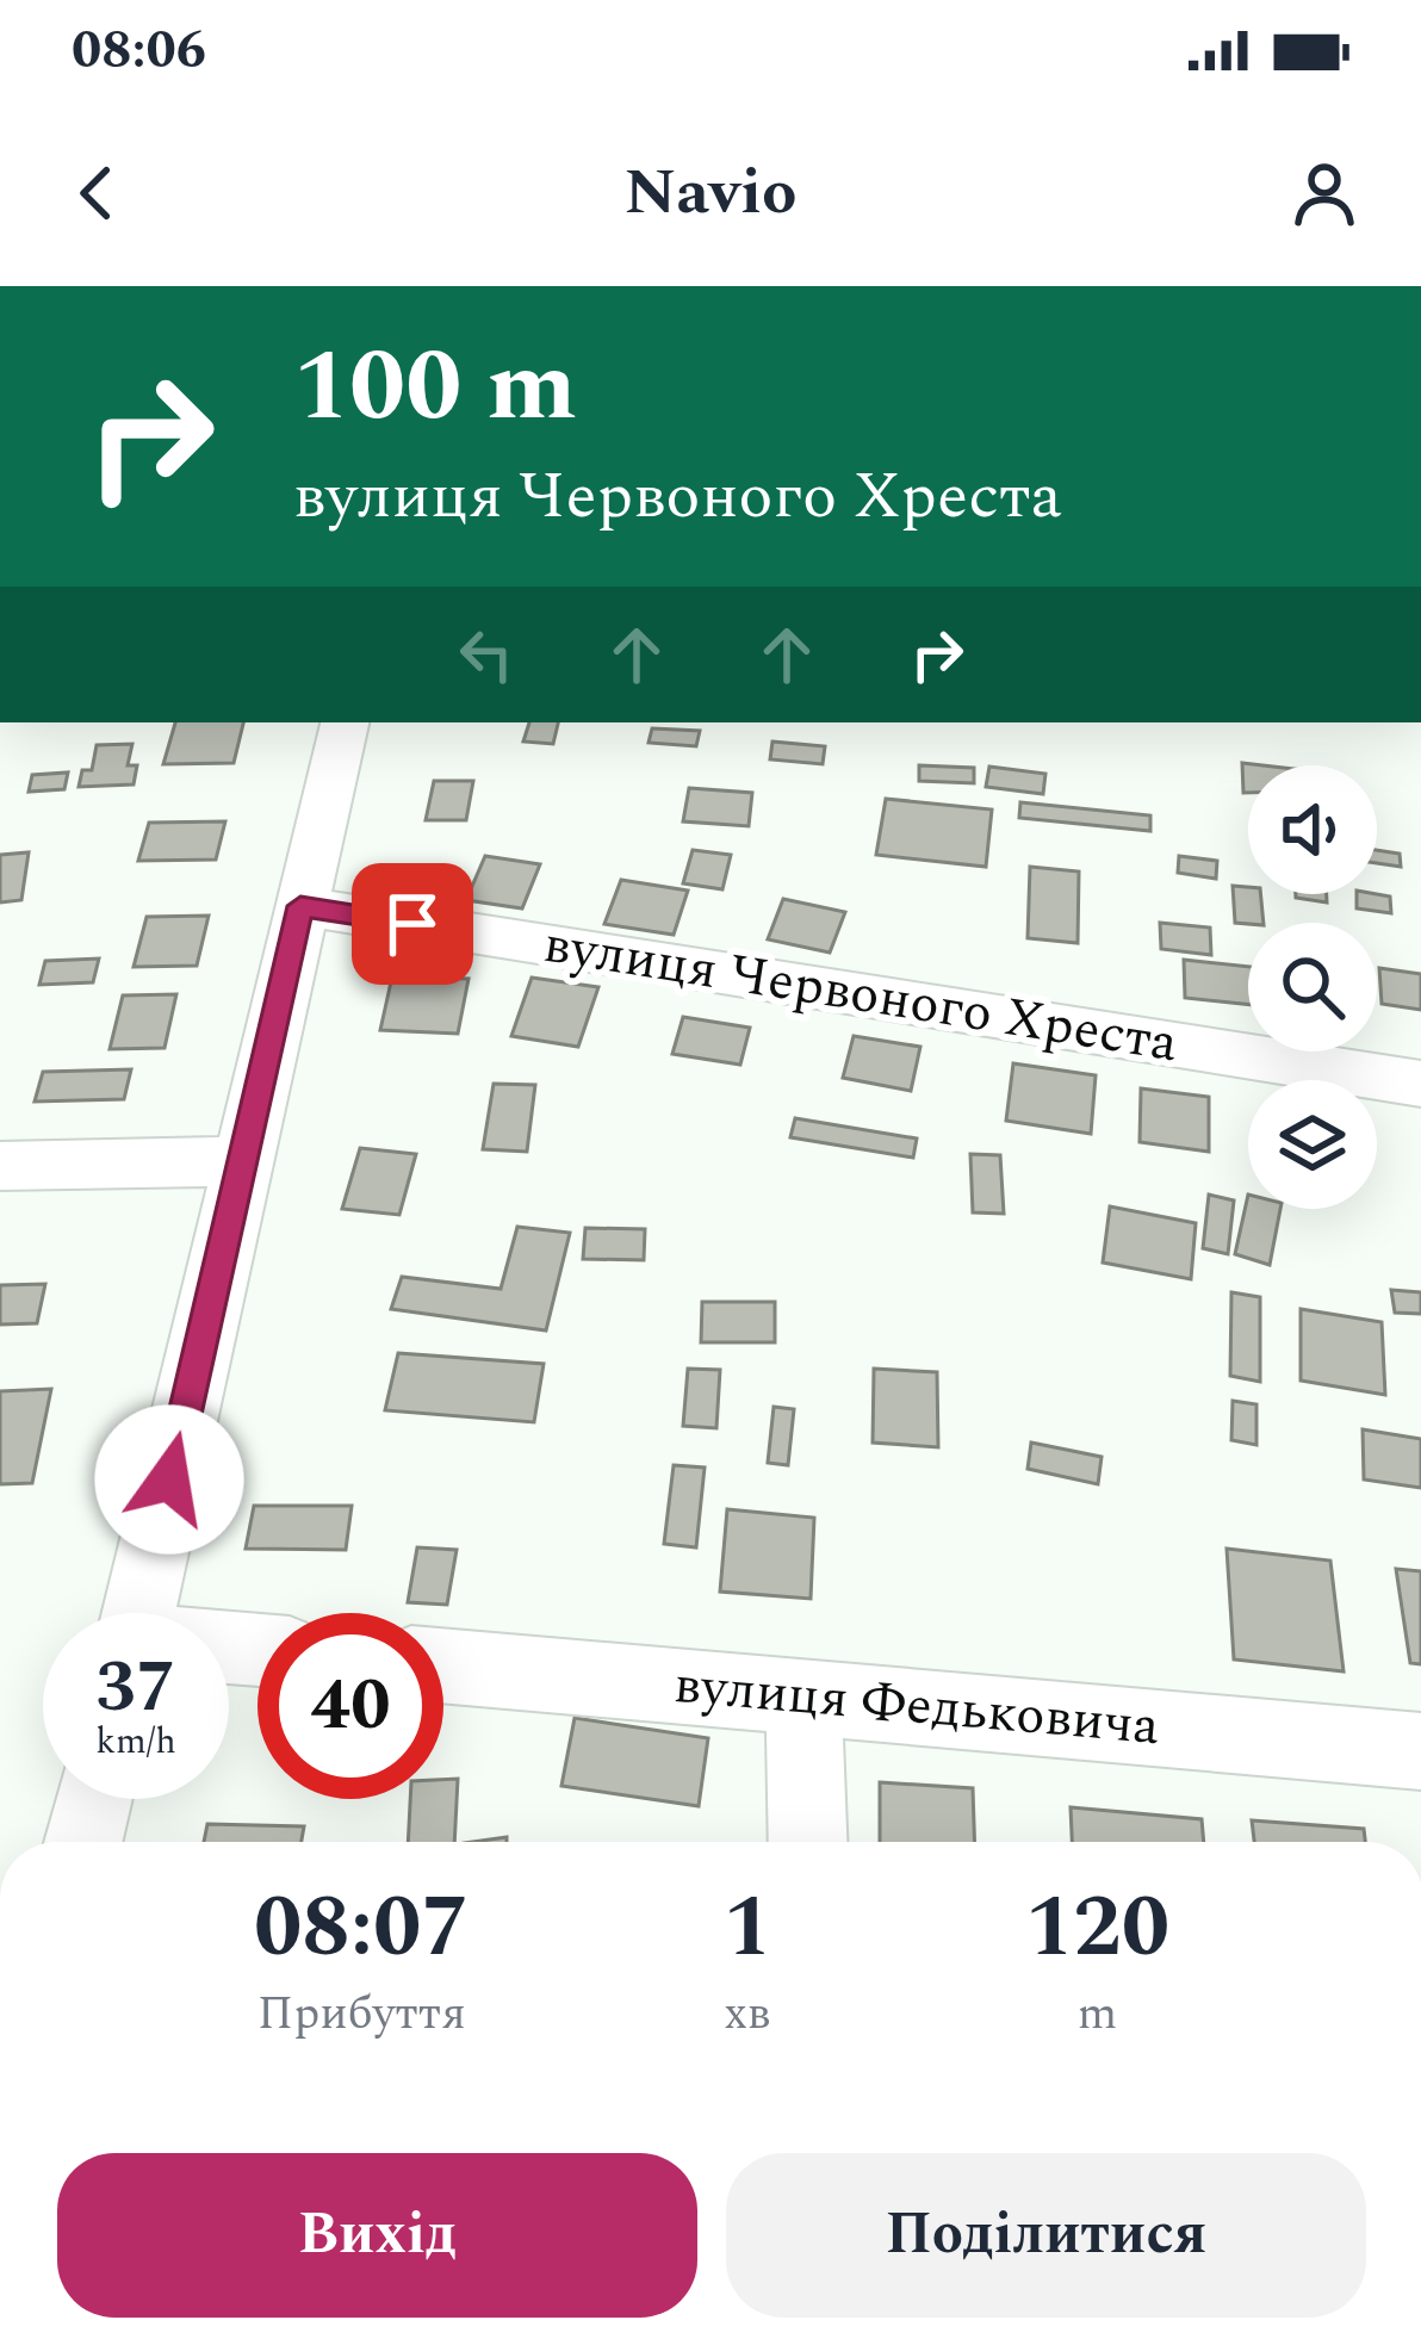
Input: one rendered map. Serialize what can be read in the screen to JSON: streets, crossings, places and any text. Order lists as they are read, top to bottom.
{
  "streets": {
    "street": ["вулиця Червоного Хреста", "вулиця Федьковича"]
  },
  "page": {
    "status": "08:06",
    "header": "Navio",
    "turn": ["100 m", "вулиця Червоного Хреста"],
    "speed": "37 km/h",
    "limit": "40",
    "eta": [
      "08:07",
      "Прибуття",
      "1",
      "хв",
      "120",
      "m"
    ],
    "buttons": ["Вихід", "Поділитися"]
  }
}
